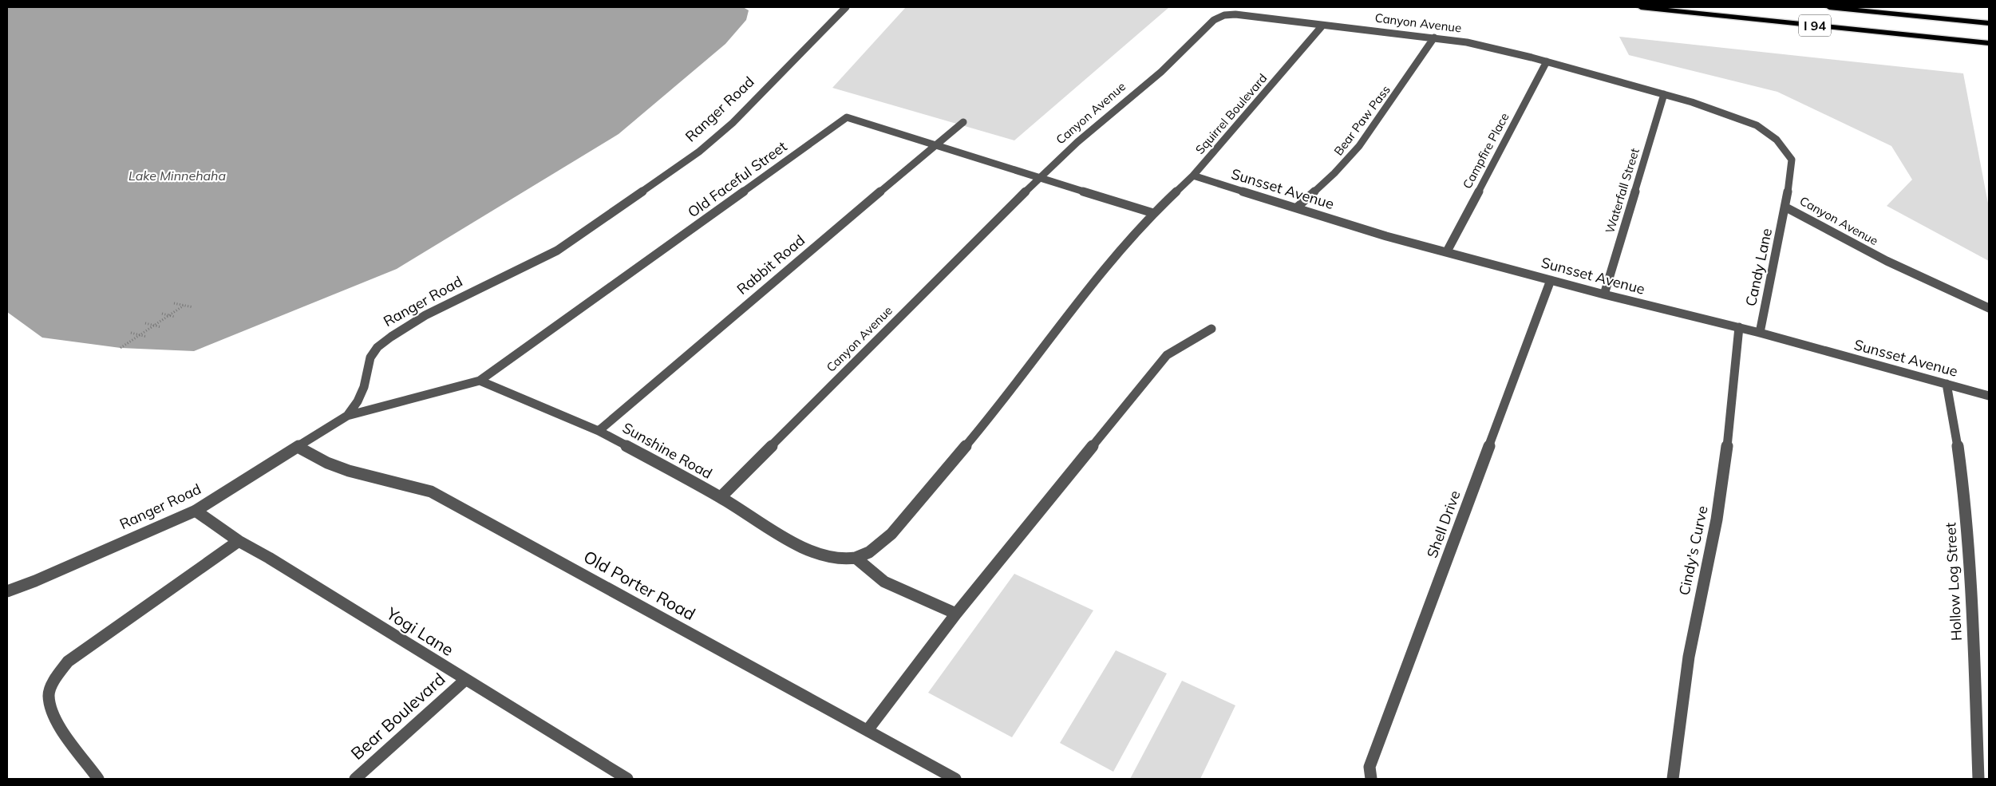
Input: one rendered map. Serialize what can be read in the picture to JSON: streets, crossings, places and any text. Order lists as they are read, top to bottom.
{
  "streets": {
    "highway": ["I 94"],
    "street": [
      "Canyon Avenue",
      "Ranger Road",
      "Squirrel Boulevard",
      "Bear Paw Pass",
      "Campfire Place",
      "Old Faceful Street",
      "Sunsset Avenue",
      "Waterfall Street",
      "Rabbit Road",
      "Candy Lane",
      "Sunshine Road",
      "Shell Drive",
      "Cindy's Curve",
      "Hollow Log Street",
      "Old Porter Road",
      "Yogi Lane",
      "Bear Boulevard"
    ]
  },
  "crossings": [
    ["Canyon Avenue", "Squirrel Boulevard"],
    ["Canyon Avenue", "Bear Paw Pass"],
    ["Canyon Avenue", "Campfire Place"],
    ["Canyon Avenue", "Old Faceful Street"],
    ["Canyon Avenue", "Waterfall Street"],
    ["Canyon Avenue", "Candy Lane"],
    ["Canyon Avenue", "Sunshine Road"],
    ["Ranger Road", "Old Porter Road"],
    ["Ranger Road", "Yogi Lane"],
    ["Squirrel Boulevard", "Old Faceful Street"],
    ["Squirrel Boulevard", "Sunsset Avenue"],
    ["Bear Paw Pass", "Sunsset Avenue"],
    ["Campfire Place", "Sunsset Avenue"],
    ["Old Faceful Street", "Rabbit Road"],
    ["Old Faceful Street", "Sunshine Road"],
    ["Sunsset Avenue", "Waterfall Street"],
    ["Sunsset Avenue", "Candy Lane"],
    ["Sunsset Avenue", "Shell Drive"],
    ["Sunsset Avenue", "Cindy's Curve"],
    ["Sunsset Avenue", "Hollow Log Street"],
    ["Rabbit Road", "Sunshine Road"],
    ["Yogi Lane", "Bear Boulevard"]
  ],
  "water": ["Lake Minnehaha"]
}
